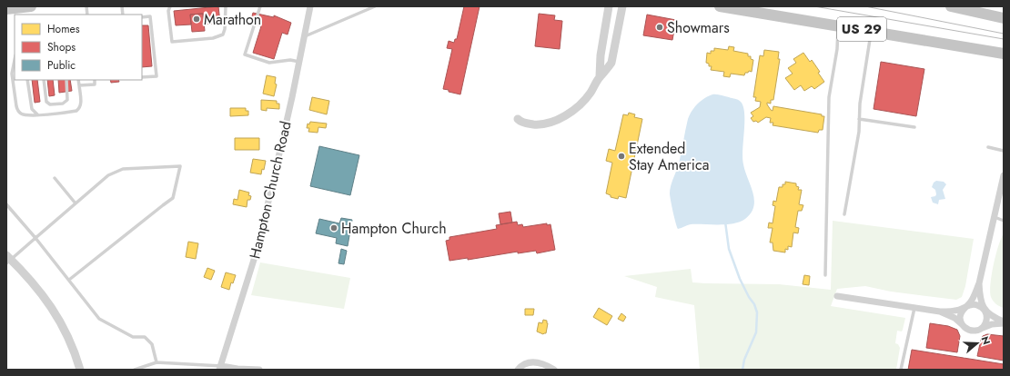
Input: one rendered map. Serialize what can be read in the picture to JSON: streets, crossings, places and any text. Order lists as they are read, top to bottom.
{
  "streets": {
    "main road": ["US 29"],
    "street": ["Hampton Church Road"]
  },
  "places": [
    "Marathon",
    "Showmars",
    "Extended Stay America",
    "Hampton Church"
  ],
  "legend": ["Homes", "Shops", "Public"],
  "north": "right"
}
